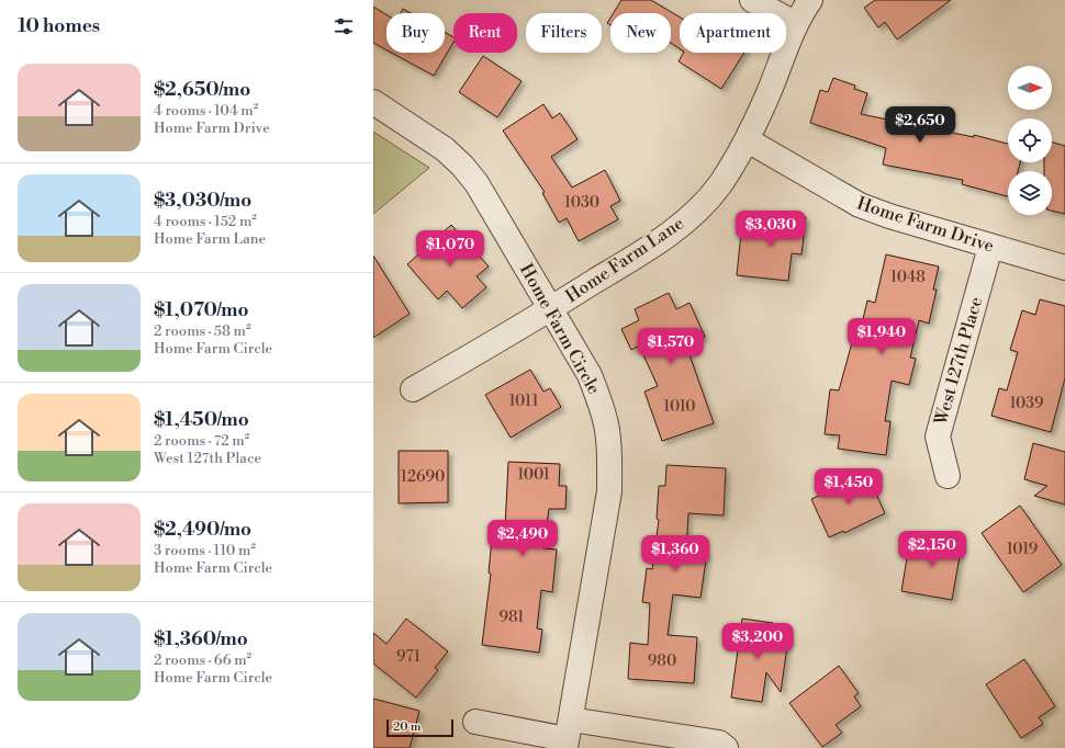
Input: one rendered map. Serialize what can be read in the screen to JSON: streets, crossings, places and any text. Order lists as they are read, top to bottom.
{
  "streets": {
    "street": [
      "Home Farm Drive",
      "Home Farm Lane",
      "Home Farm Circle",
      "West 127th Place"
    ]
  },
  "crossings": [
    ["Home Farm Drive", "Home Farm Lane"],
    ["Home Farm Drive", "West 127th Place"],
    ["Home Farm Lane", "Home Farm Circle"]
  ],
  "house_numbers": [
    "1030",
    "1048",
    "1011",
    "1039",
    "1010",
    "1001",
    "12690",
    "1019",
    "981",
    "971",
    "980"
  ],
  "scale_bar": "20 m",
  "north": "right",
  "page": {
    "heading": "10 homes",
    "chip": [
      "Buy",
      "Rent",
      "Filters",
      "New",
      "Apartment"
    ],
    "list": [
      {
        "name": "$2,650/mo",
        "note": "4 rooms · 104 m² · Home Farm Drive"
      },
      {
        "name": "$3,030/mo",
        "note": "4 rooms · 152 m² · Home Farm Lane"
      },
      {
        "name": "$1,070/mo",
        "note": "2 rooms · 58 m² · Home Farm Circle"
      },
      {
        "name": "$1,450/mo",
        "note": "2 rooms · 72 m² · West 127th Place"
      },
      {
        "name": "$2,490/mo",
        "note": "3 rooms · 110 m² · Home Farm Circle"
      },
      {
        "name": "$1,360/mo",
        "note": "2 rooms · 66 m² · Home Farm Circle"
      }
    ],
    "price": [
      "$2,650",
      "$3,030",
      "$1,070",
      "$1,940",
      "$1,570",
      "$1,450",
      "$2,490",
      "$2,150",
      "$1,360",
      "$3,200"
    ],
    "scale": "20 m"
  }
}
